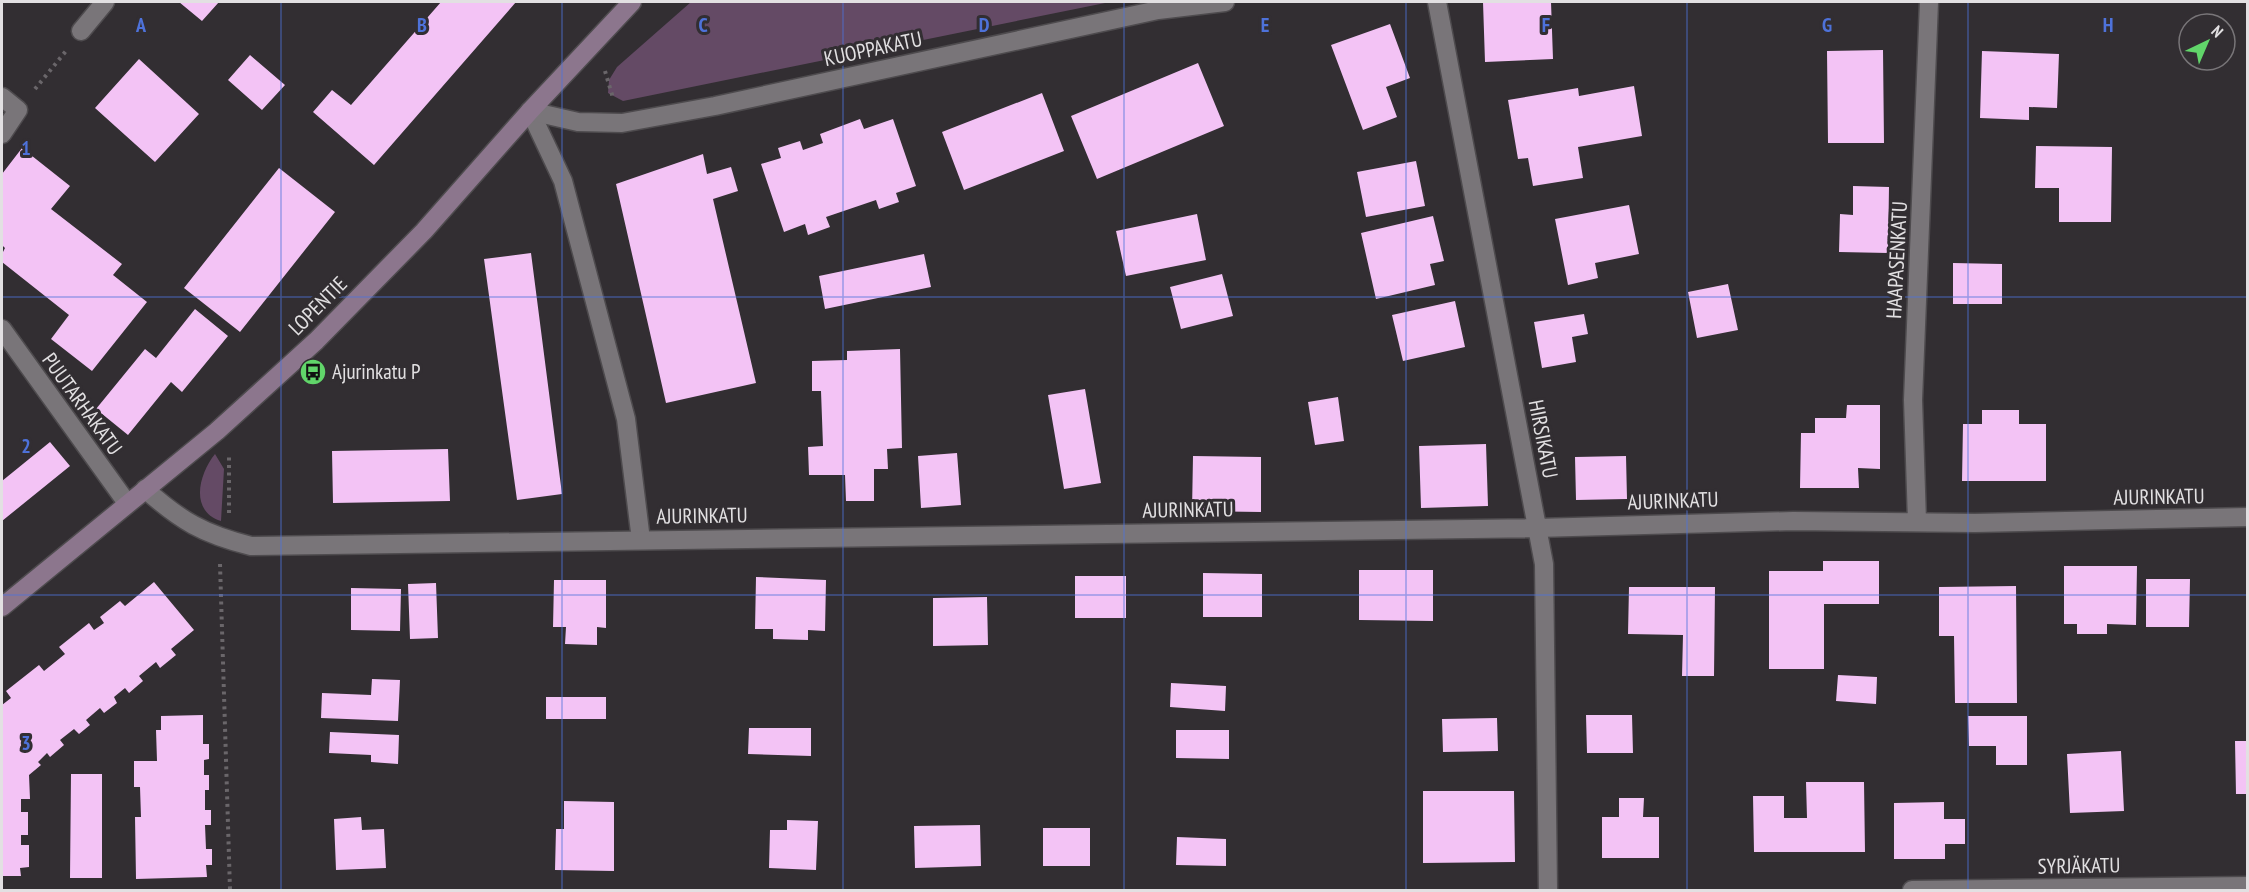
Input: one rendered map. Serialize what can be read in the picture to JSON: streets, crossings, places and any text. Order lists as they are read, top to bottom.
{
  "streets": {
    "street": [
      "KUOPPAKATU",
      "HAAPASENKATU",
      "LOPENTIE",
      "PUUTARHAKATU",
      "HIRSIKATU",
      "AJURINKATU",
      "SYRJÄKATU"
    ]
  },
  "crossings": [
    ["KUOPPAKATU", "LOPENTIE"],
    ["HAAPASENKATU", "AJURINKATU"],
    ["LOPENTIE", "PUUTARHAKATU"],
    ["LOPENTIE", "AJURINKATU"],
    ["HIRSIKATU", "AJURINKATU"]
  ],
  "places": {
    "bus stop": ["Ajurinkatu P"]
  },
  "north": "top right",
  "grid": {
    "columns": [
      "A",
      "B",
      "C",
      "D",
      "E",
      "F",
      "G",
      "H"
    ],
    "rows": ["1", "2", "3"]
  }
}
